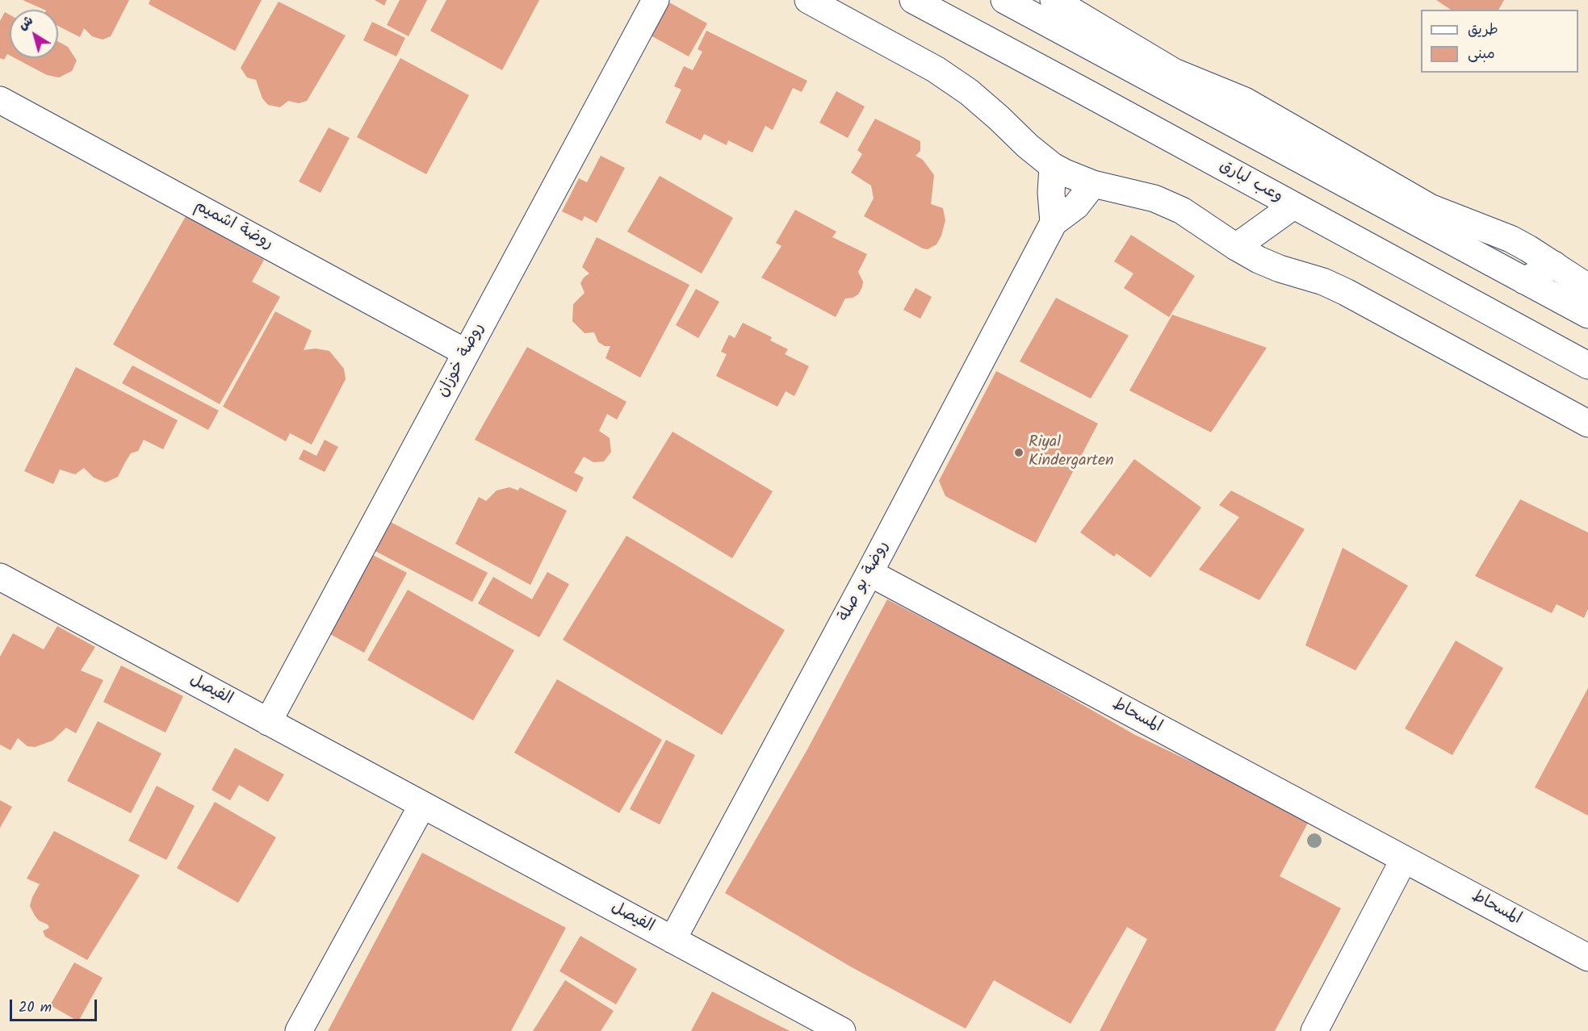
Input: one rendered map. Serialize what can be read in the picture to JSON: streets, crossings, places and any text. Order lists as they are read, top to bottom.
{
  "streets": {
    "street": [
      "وعب لبارق",
      "روضة اشميم",
      "روضة خوزان",
      "روضة بو صلة",
      "الفيصل",
      "المسحاط"
    ]
  },
  "crossings": [
    ["روضة اشميم", "روضة خوزان"],
    ["روضة خوزان", "الفيصل"],
    ["روضة بو صلة", "الفيصل"],
    ["روضة بو صلة", "المسحاط"]
  ],
  "places": ["Riyal Kindergarten"],
  "legend": ["طريق", "مبنى"],
  "scale_bar": "20 m",
  "north": "top left"
}
